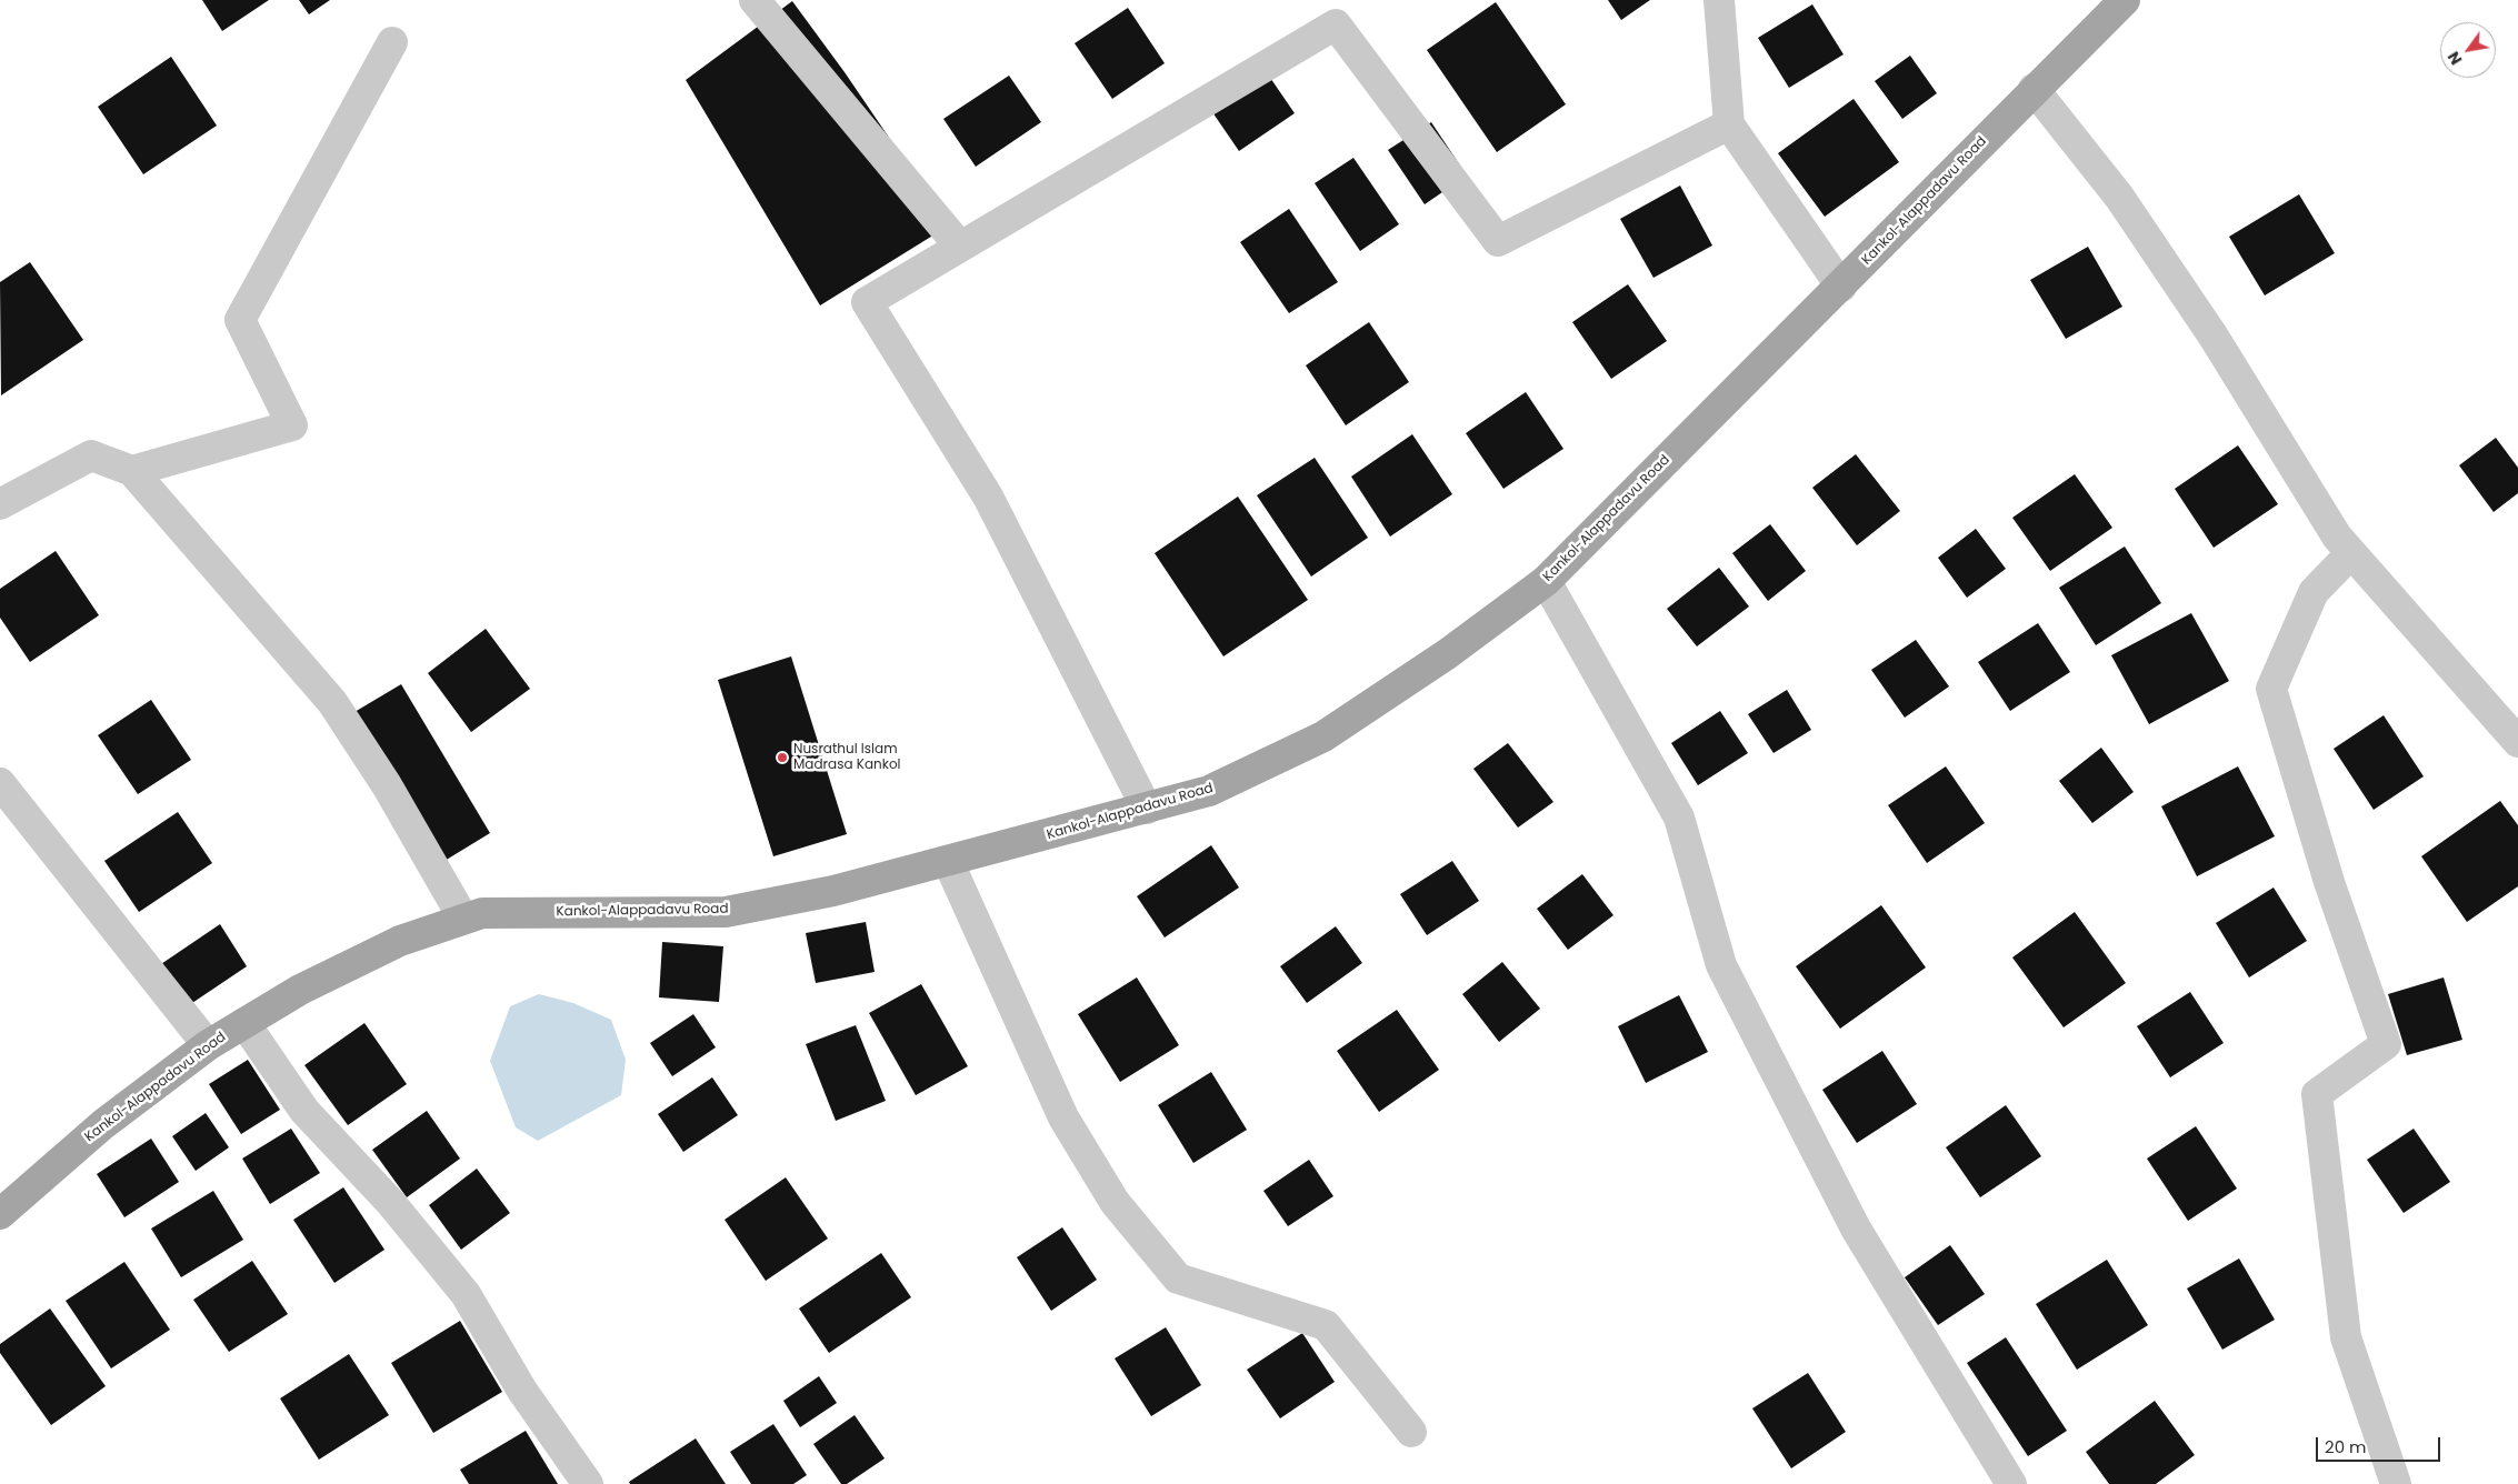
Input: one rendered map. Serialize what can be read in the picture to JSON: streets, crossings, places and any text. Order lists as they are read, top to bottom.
{
  "streets": {
    "main road": ["Kankol-Alappadavu Road"]
  },
  "places": ["Nusrathul Islam Madrasa Kankol"],
  "scale_bar": "20 m",
  "north": "bottom left"
}
